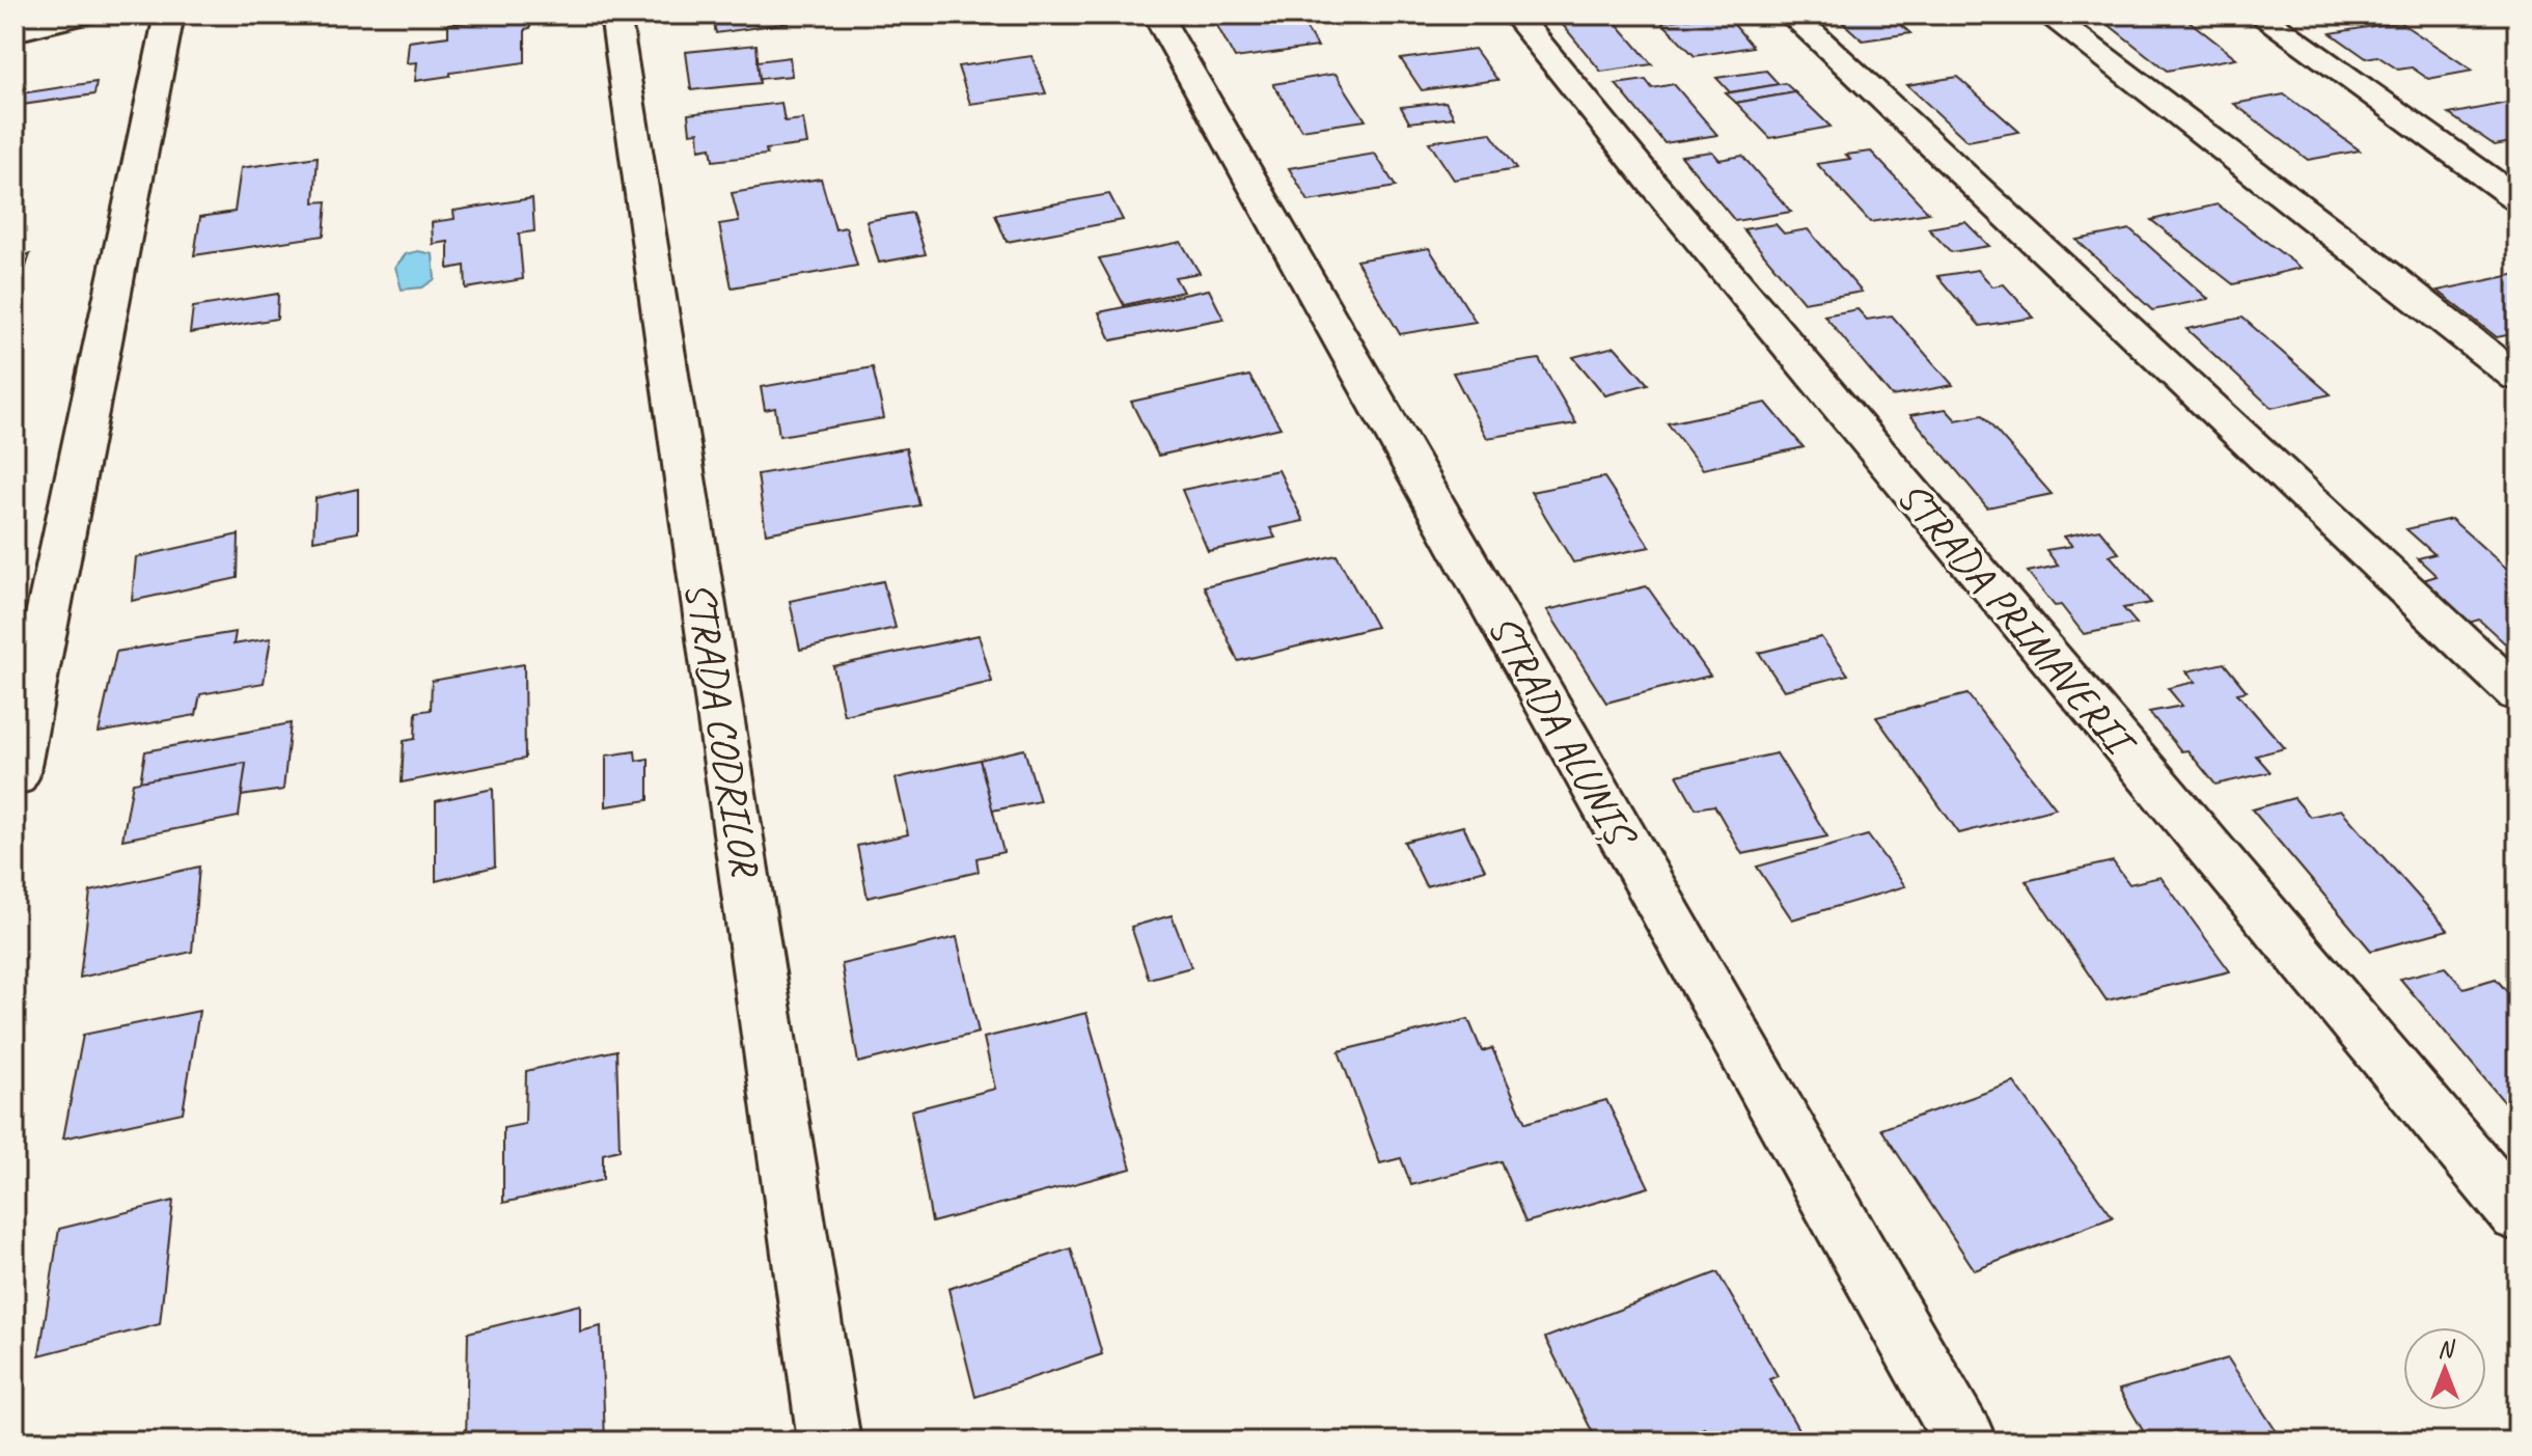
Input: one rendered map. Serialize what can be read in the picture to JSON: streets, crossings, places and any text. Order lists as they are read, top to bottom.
{
  "streets": {
    "street": ["STRADA PRIMAVERII", "STRADA CODRILOR", "STRADA ALUNIȘ"]
  },
  "north": "top"
}
